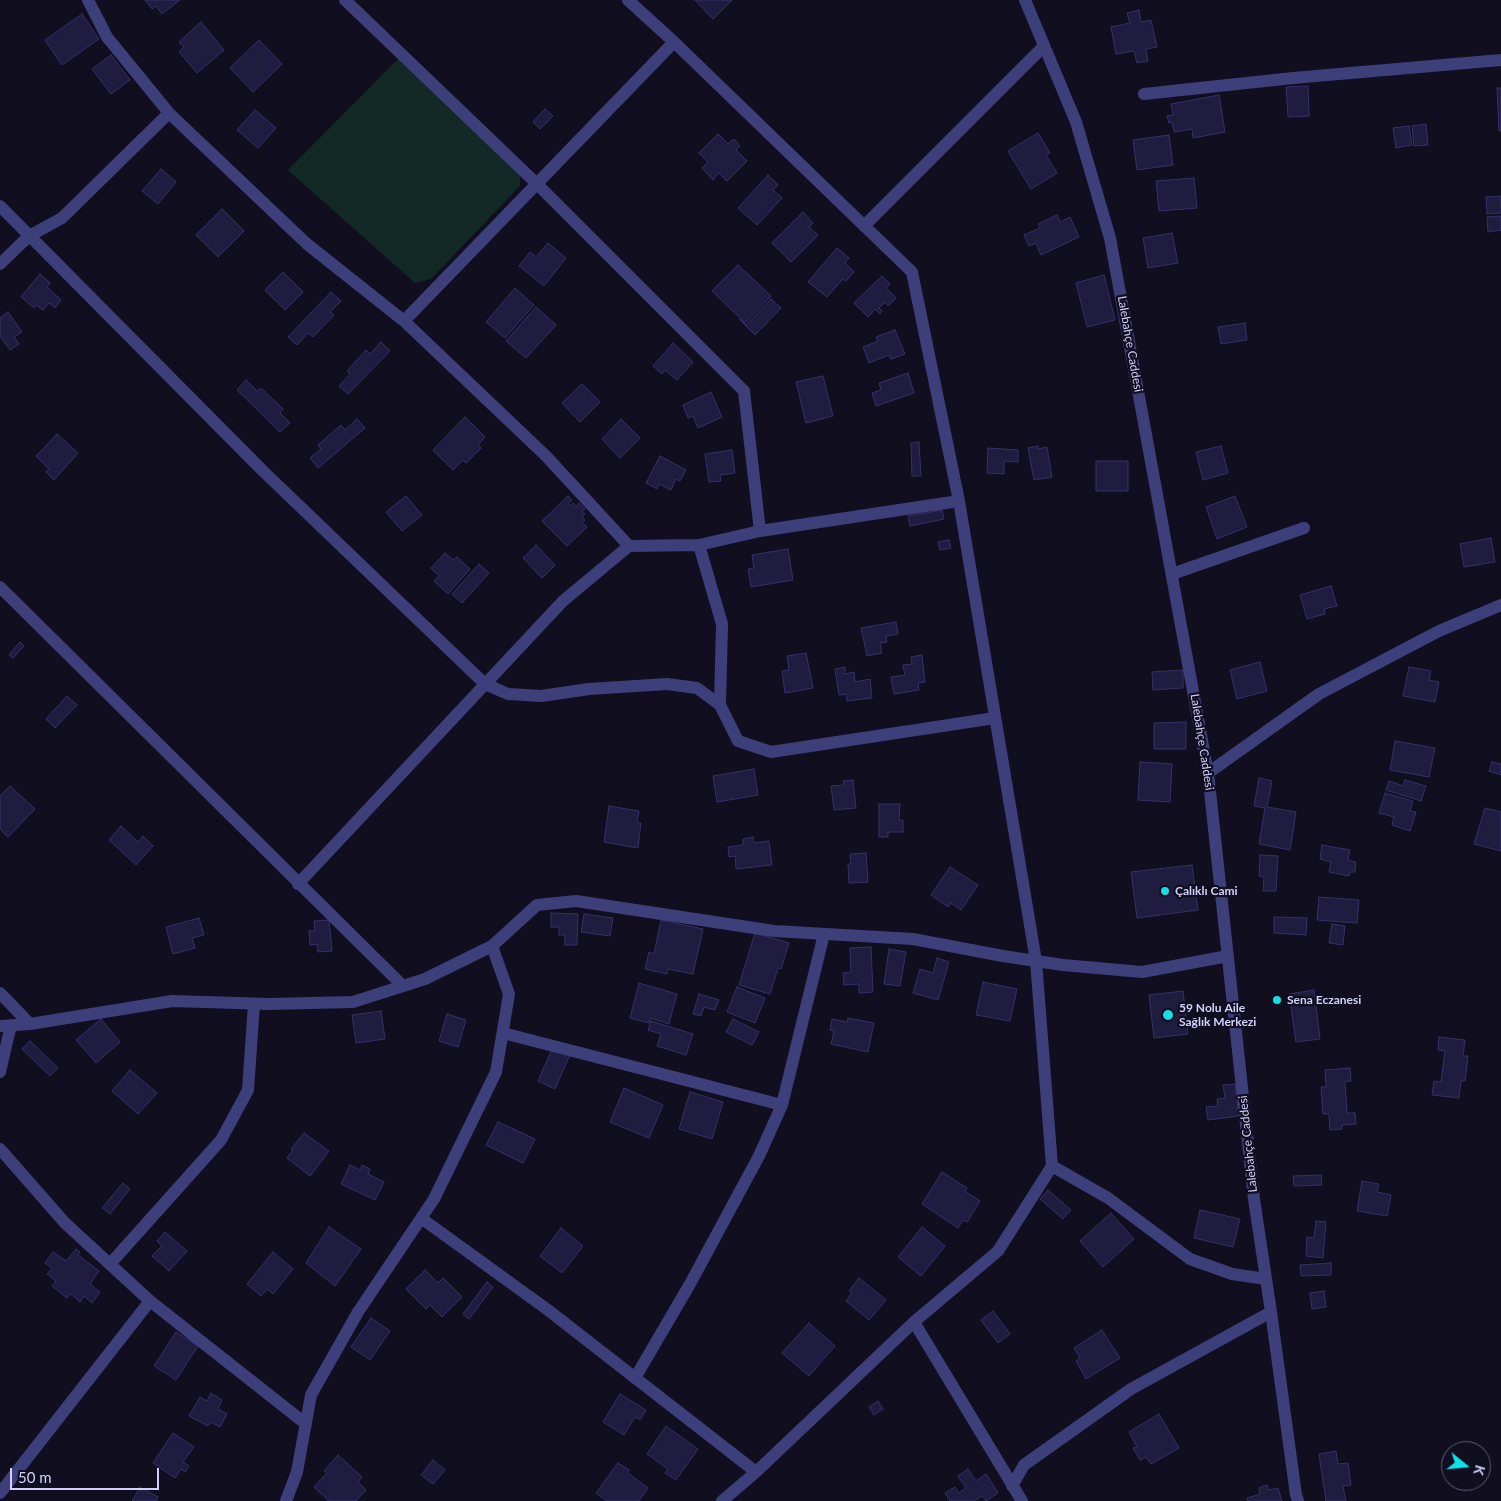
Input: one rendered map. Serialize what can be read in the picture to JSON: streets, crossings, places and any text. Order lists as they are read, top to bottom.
{
  "streets": {
    "street": ["Lalebahçe Caddesi"]
  },
  "places": ["Çalıklı Cami", "Sena Eczanesi", "59 Nolu Aile Sağlık Merkezi"],
  "scale_bar": "50 m",
  "north": "right"
}
